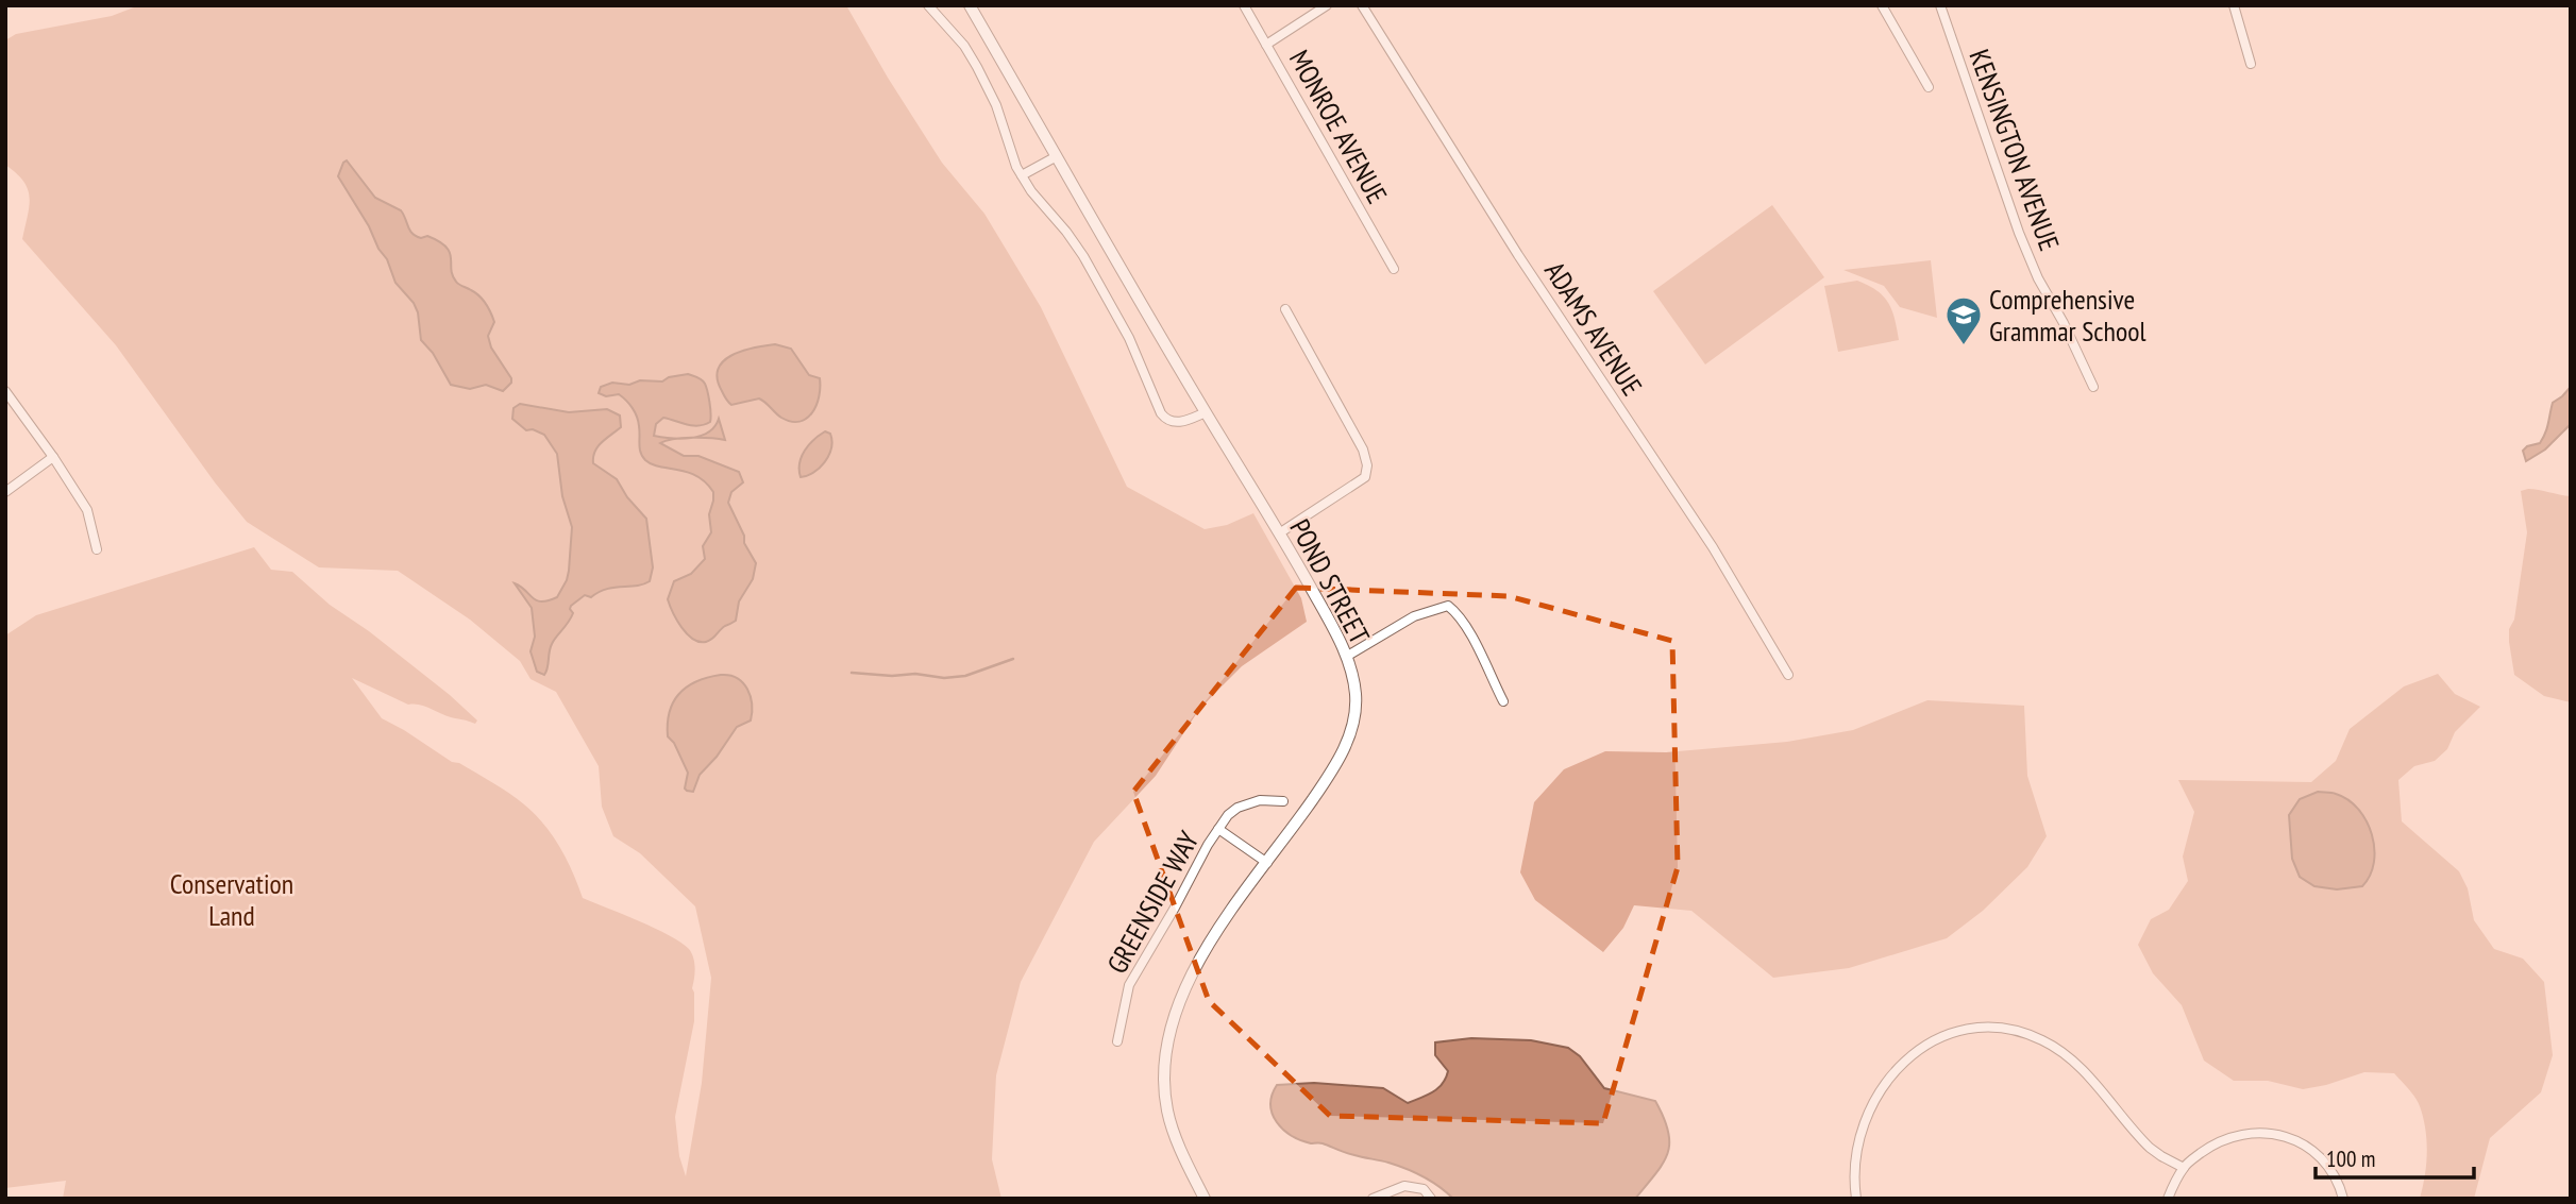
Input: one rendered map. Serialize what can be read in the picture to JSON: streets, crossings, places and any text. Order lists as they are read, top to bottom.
{
  "streets": {
    "street": [
      "MONROE AVENUE",
      "KENSINGTON AVENUE",
      "ADAMS AVENUE",
      "POND STREET",
      "GREENSIDE WAY"
    ]
  },
  "crossings": [
    ["POND STREET", "GREENSIDE WAY"]
  ],
  "parks": ["Conservation Land"],
  "places": {
    "school or university": ["Comprehensive Grammar School"]
  },
  "scale_bar": "100 m"
}
